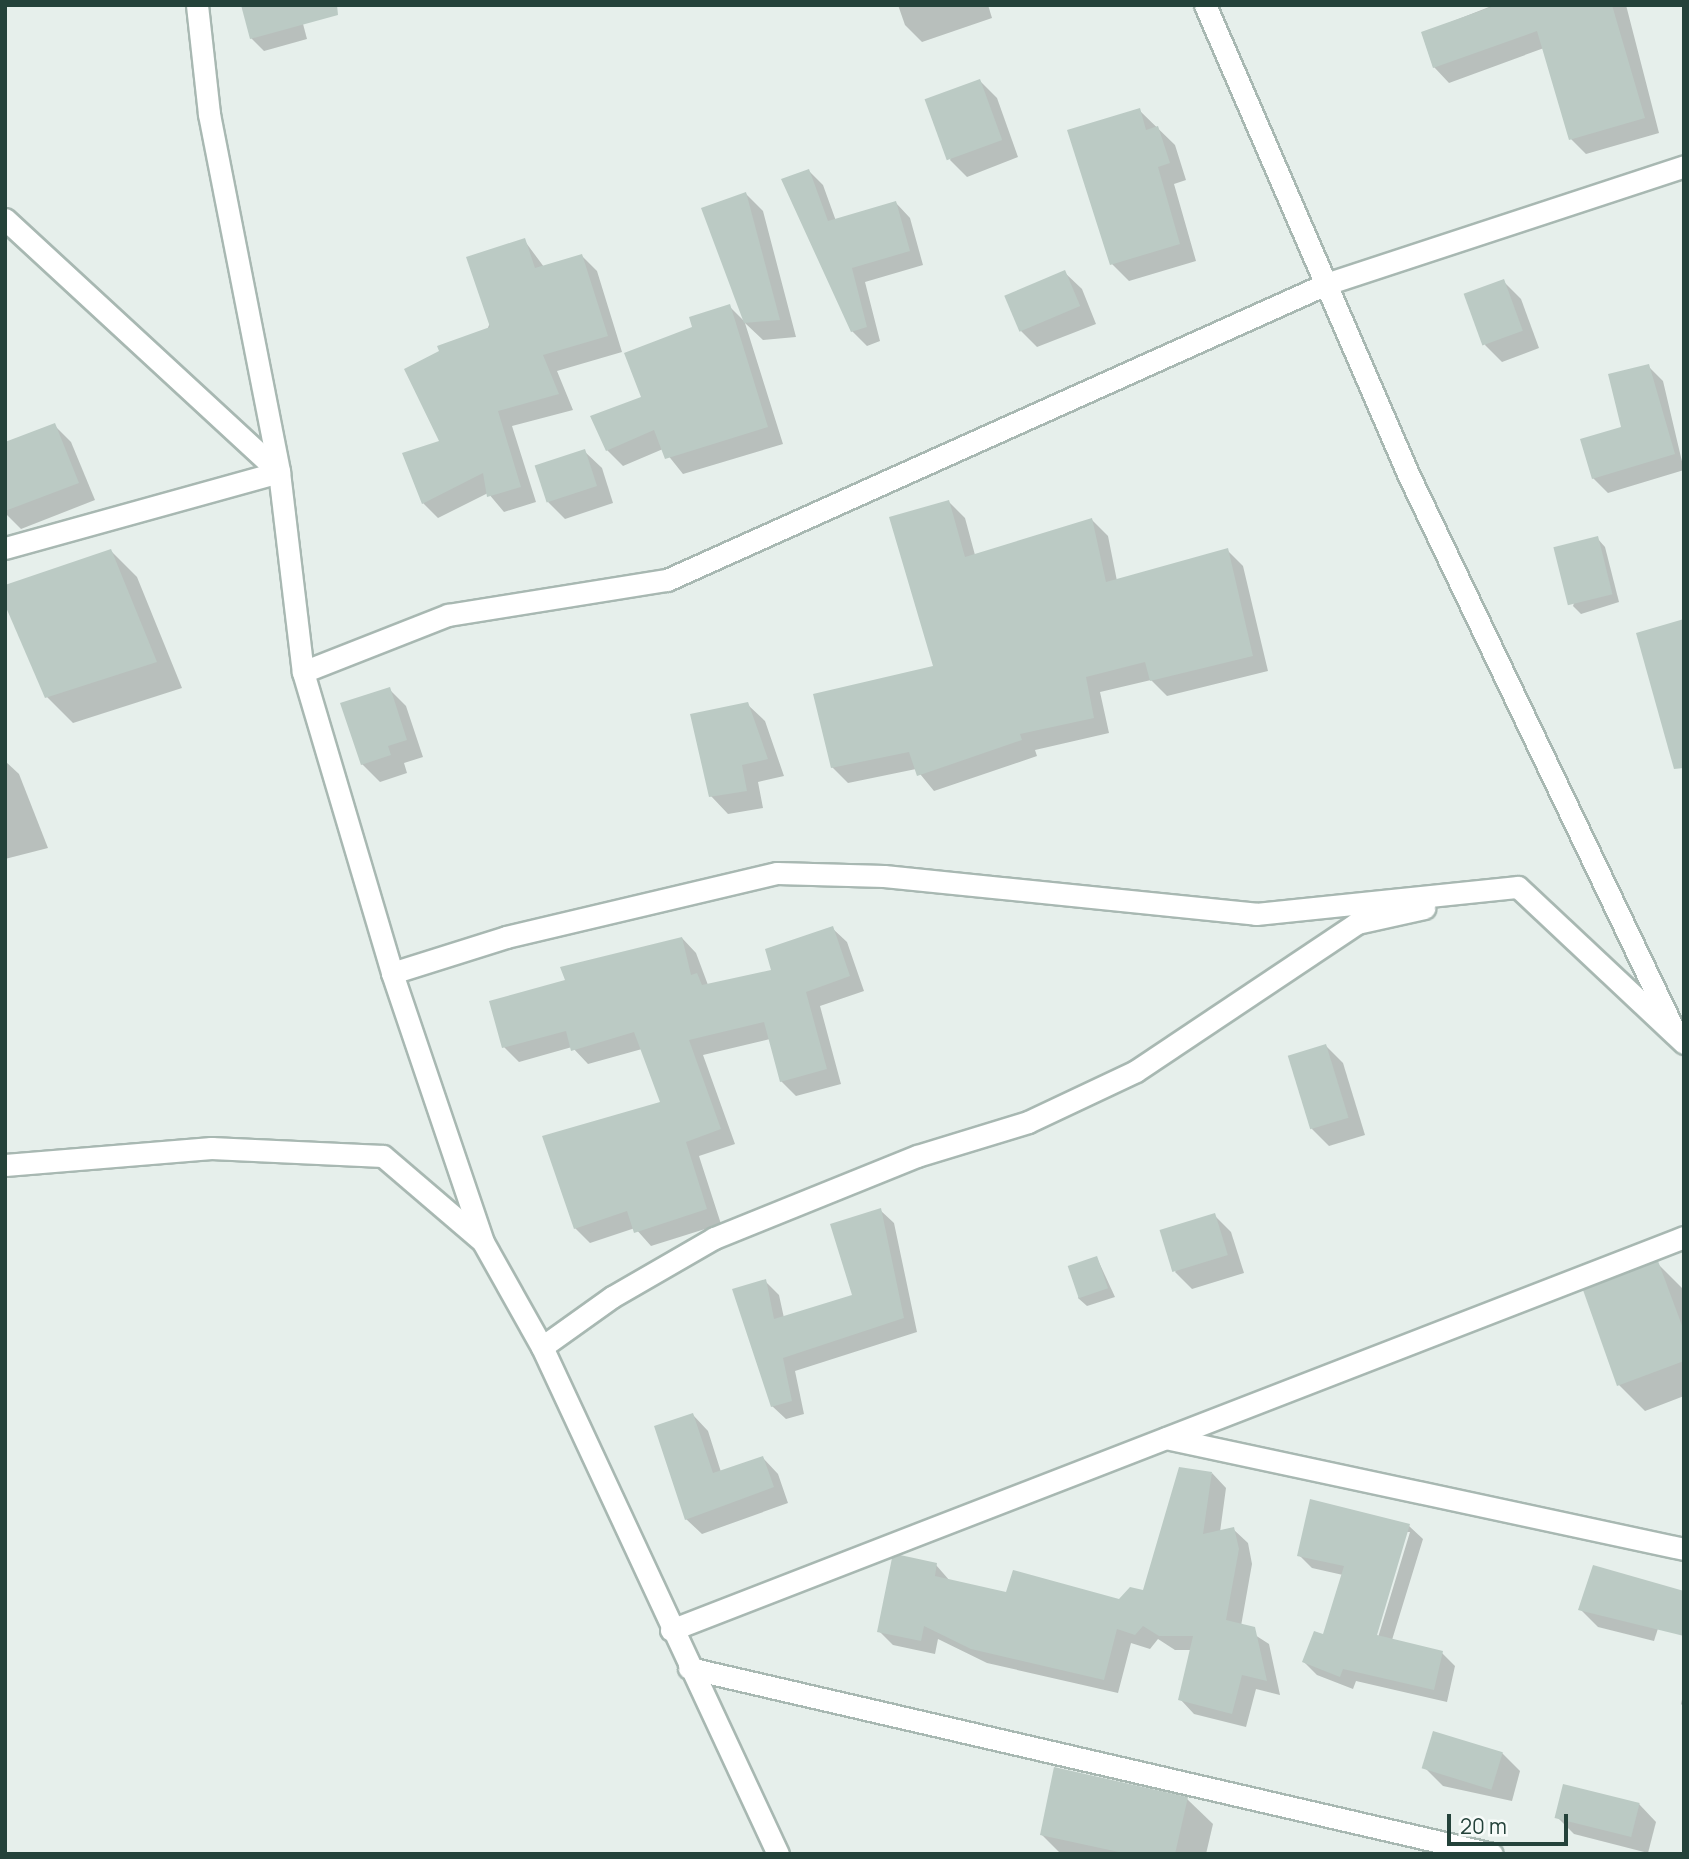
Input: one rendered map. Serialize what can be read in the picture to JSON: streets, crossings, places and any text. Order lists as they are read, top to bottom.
{
  "scale_bar": "20 m"
}
